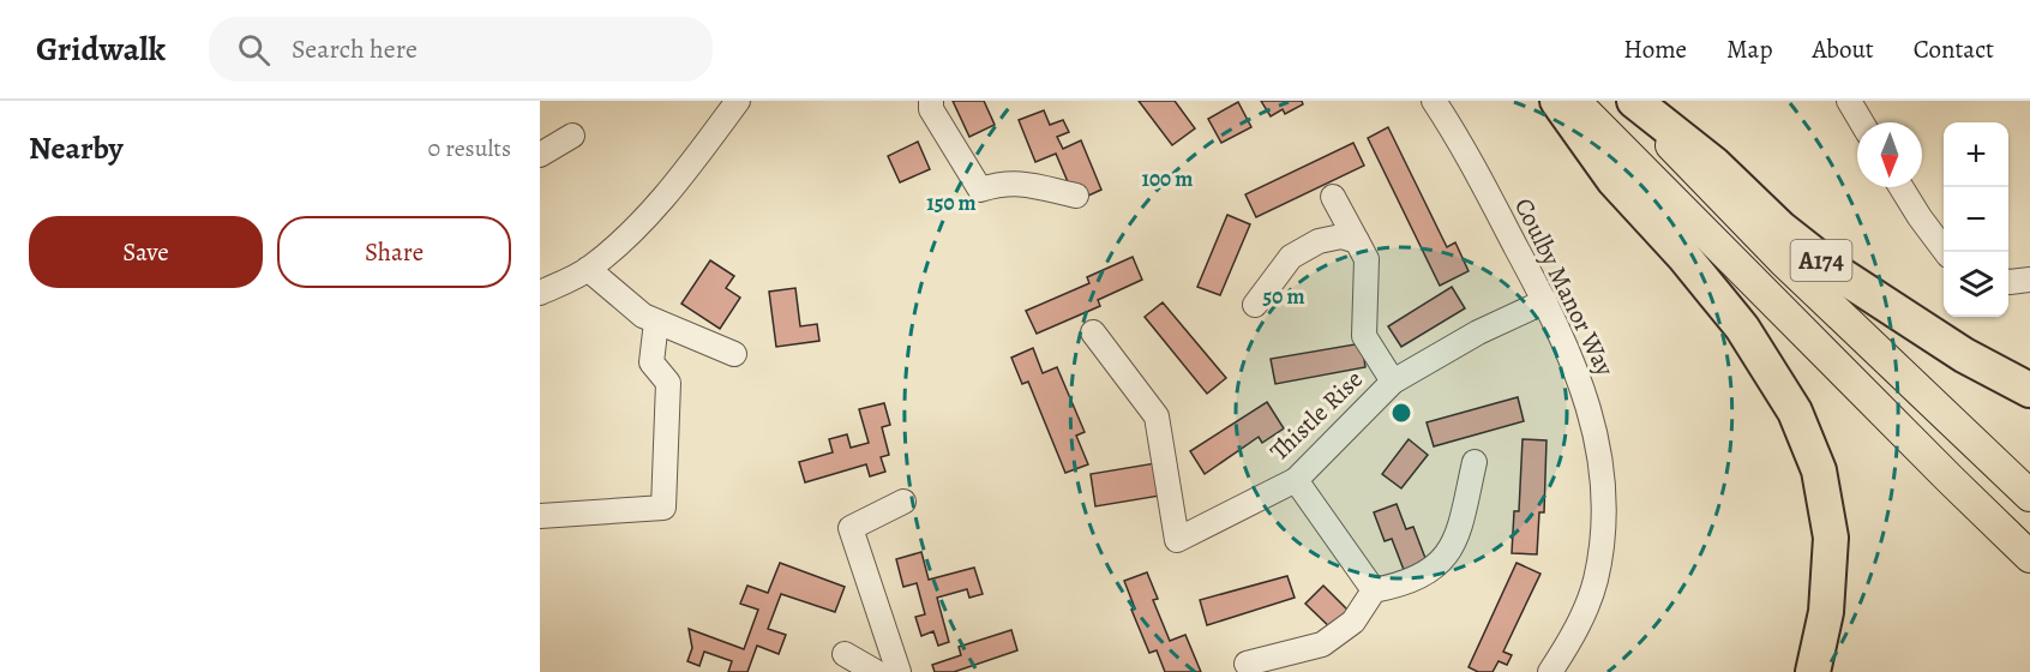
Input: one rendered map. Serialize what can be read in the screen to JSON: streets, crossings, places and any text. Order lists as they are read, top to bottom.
{
  "streets": {
    "highway": ["A174"],
    "street": ["Coulby Manor Way", "Thistle Rise"]
  },
  "crossings": [
    ["Coulby Manor Way", "Thistle Rise"]
  ],
  "north": "bottom",
  "page": {
    "header": "Gridwalk",
    "search": "Search here",
    "nav": [
      "Home",
      "Map",
      "About",
      "Contact"
    ],
    "heading": ["Nearby", "0 results"],
    "map_buttons": ["+", "−"],
    "buttons": ["Save", "Share"]
  },
  "rings": ["100 m", "150 m", "50 m"]
}
